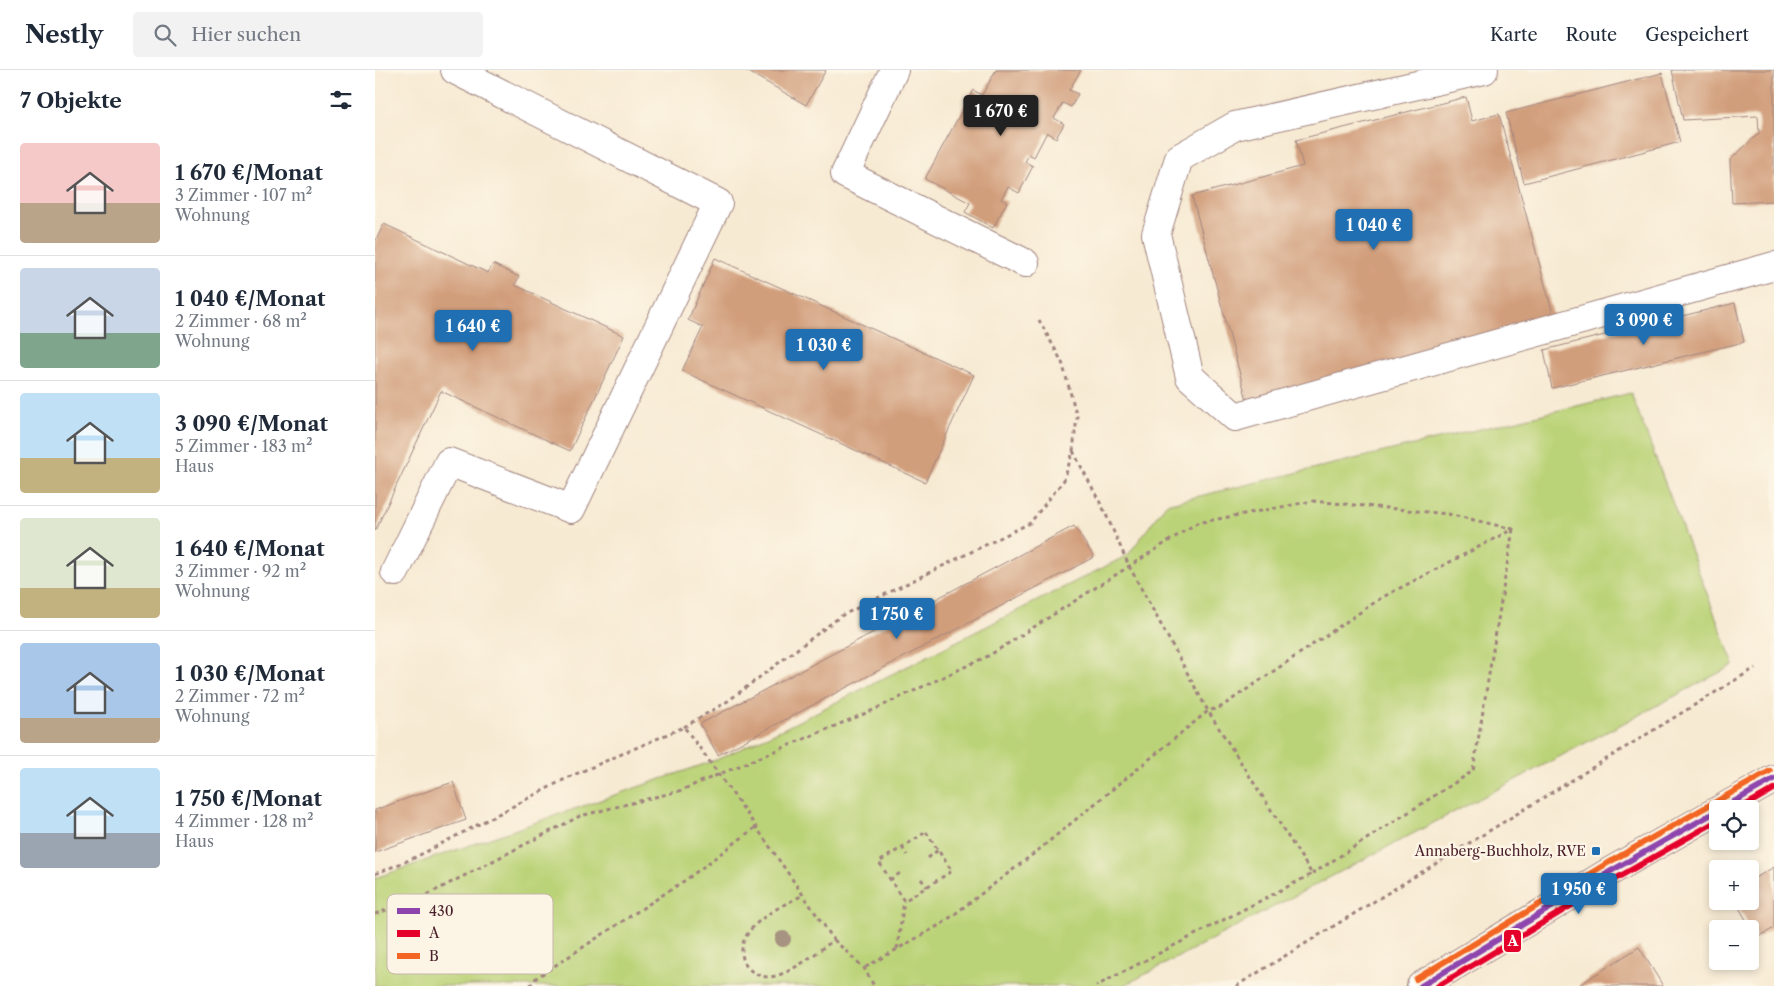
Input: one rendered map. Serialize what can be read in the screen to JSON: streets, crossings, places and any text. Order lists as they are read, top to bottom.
{
  "places": {
    "transit": ["Annaberg-Buchholz, RVE"]
  },
  "lines": ["transit line B", "transit line 430", "transit line A"],
  "legend": ["430", "A", "B"],
  "page": {
    "header": "Nestly",
    "search": "Hier suchen",
    "nav": ["Karte", "Route", "Gespeichert"],
    "heading": "7 Objekte",
    "price": [
      "1 670 €",
      "1 040 €",
      "3 090 €",
      "1 640 €",
      "1 030 €",
      "1 750 €",
      "1 950 €"
    ],
    "list": [
      {
        "name": "1 670 €/Monat",
        "note": "3 Zimmer · 107 m² · Wohnung"
      },
      {
        "name": "1 040 €/Monat",
        "note": "2 Zimmer · 68 m² · Wohnung"
      },
      {
        "name": "3 090 €/Monat",
        "note": "5 Zimmer · 183 m² · Haus"
      },
      {
        "name": "1 640 €/Monat",
        "note": "3 Zimmer · 92 m² · Wohnung"
      },
      {
        "name": "1 030 €/Monat",
        "note": "2 Zimmer · 72 m² · Wohnung"
      },
      {
        "name": "1 750 €/Monat",
        "note": "4 Zimmer · 128 m² · Haus"
      }
    ],
    "map_buttons": ["+", "−"]
  }
}
